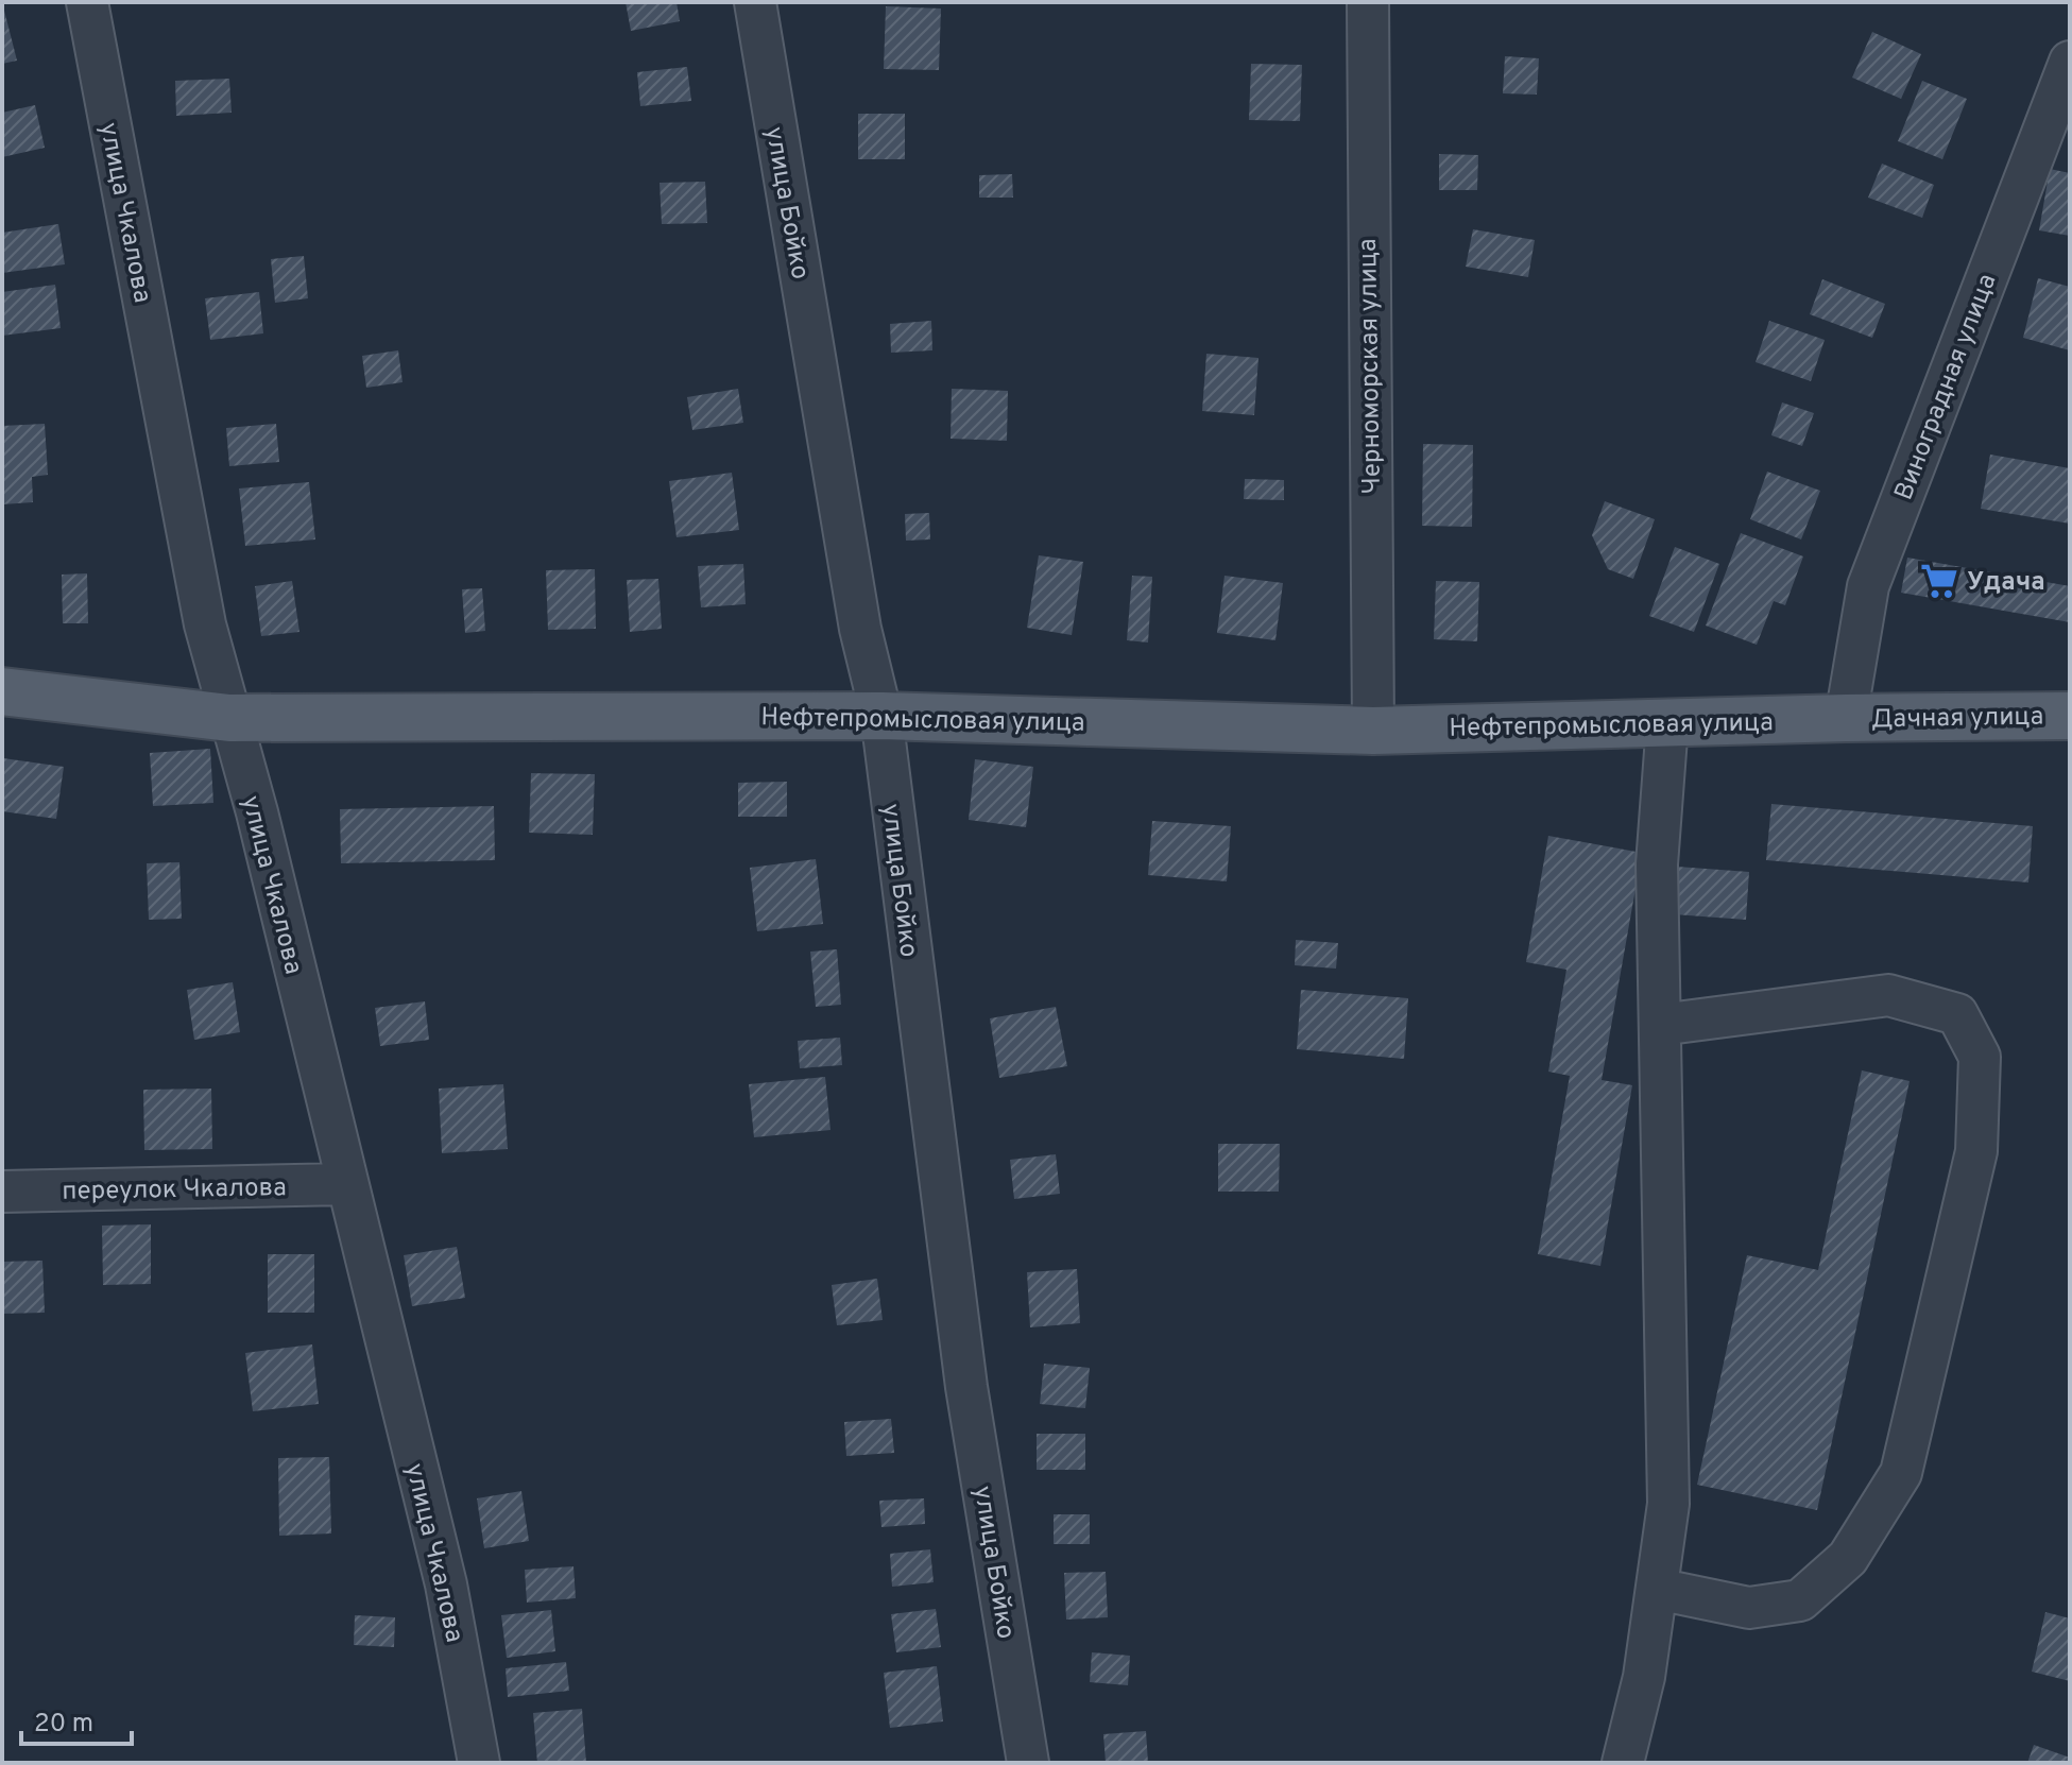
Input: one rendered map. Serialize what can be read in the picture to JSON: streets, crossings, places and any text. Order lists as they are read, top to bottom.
{
  "streets": {
    "main road": ["Дачная улица", "Нефтепромысловая улица"],
    "street": [
      "улица Бойко",
      "улица Чкалова",
      "Черноморская улица",
      "Виноградная улица",
      "переулок Чкалова"
    ]
  },
  "crossings": [
    ["улица Бойко", "Нефтепромысловая улица"],
    ["улица Чкалова", "Нефтепромысловая улица"],
    ["улица Чкалова", "переулок Чкалова"],
    ["Черноморская улица", "Нефтепромысловая улица"],
    ["Виноградная улица", "Дачная улица"],
    ["Виноградная улица", "Нефтепромысловая улица"],
    ["Дачная улица", "Нефтепромысловая улица"]
  ],
  "places": {
    "supermarket": ["Удача"]
  },
  "scale_bar": "20 m"
}
